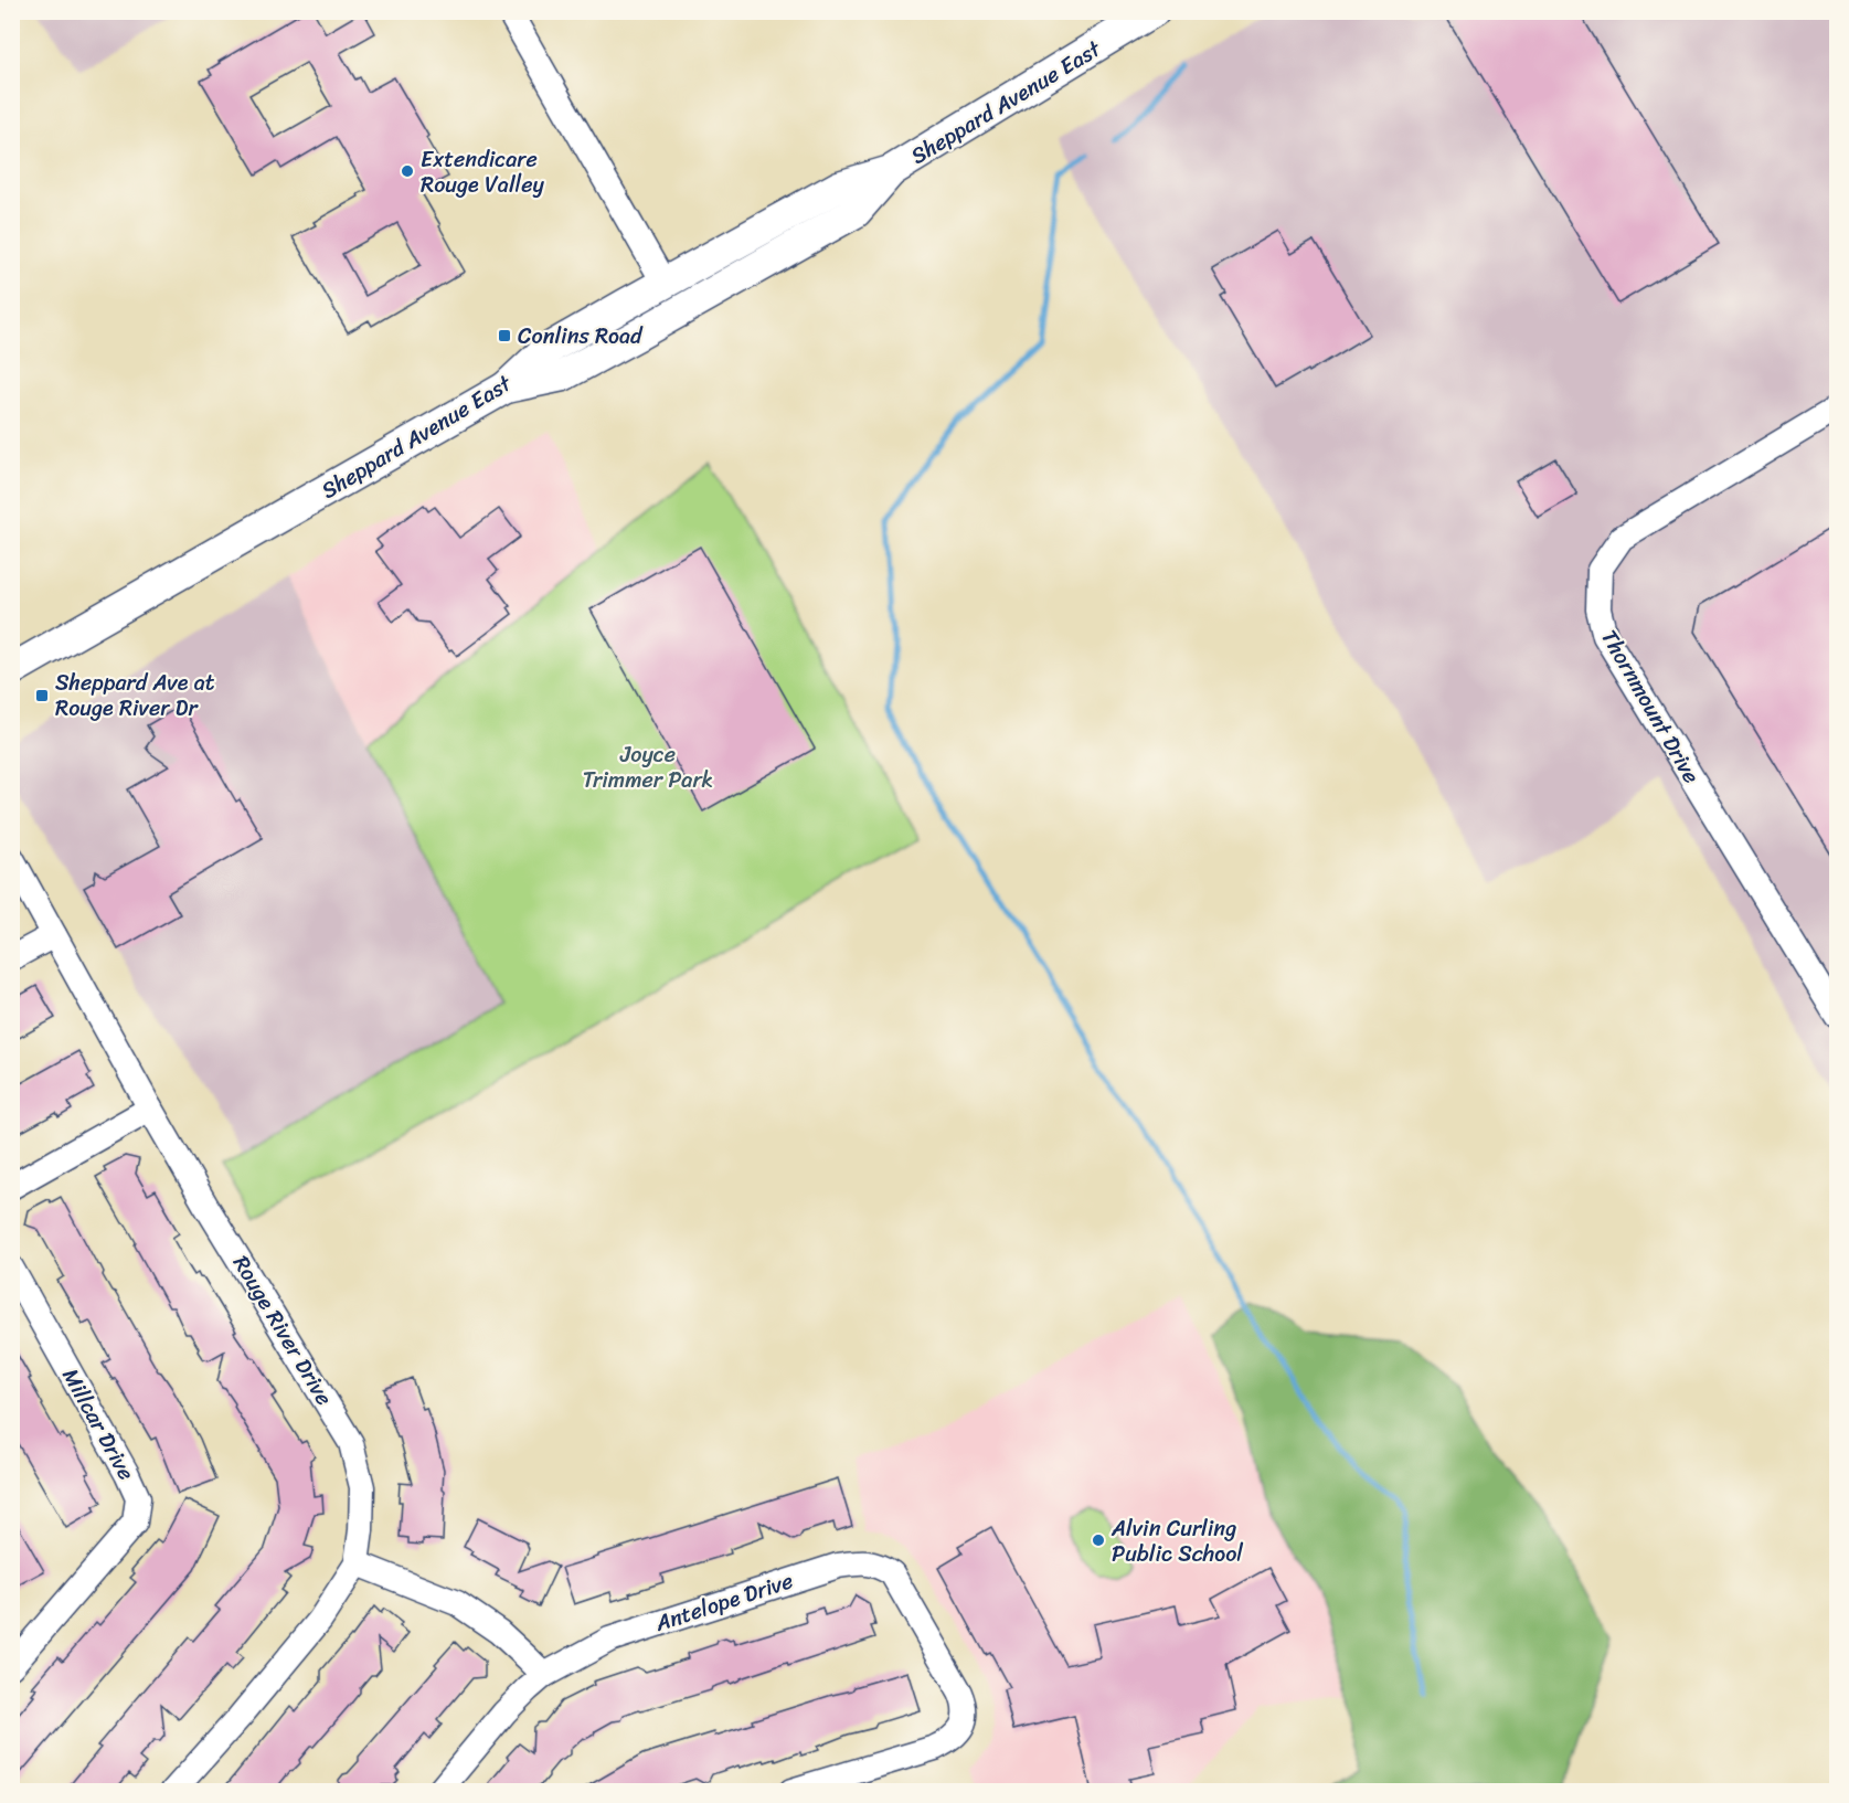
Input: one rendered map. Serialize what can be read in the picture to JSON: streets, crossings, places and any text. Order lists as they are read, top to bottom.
{
  "streets": {
    "main road": ["Sheppard Avenue East"],
    "street": [
      "Thornmount Drive",
      "Rouge River Drive",
      "Millcar Drive",
      "Antelope Drive"
    ]
  },
  "parks": ["Joyce Trimmer Park"],
  "places": {
    "other": ["Extendicare Rouge Valley", "Alvin Curling Public School"],
    "transit": ["Conlins Road", "Sheppard Ave at Rouge River Dr"]
  }
}
